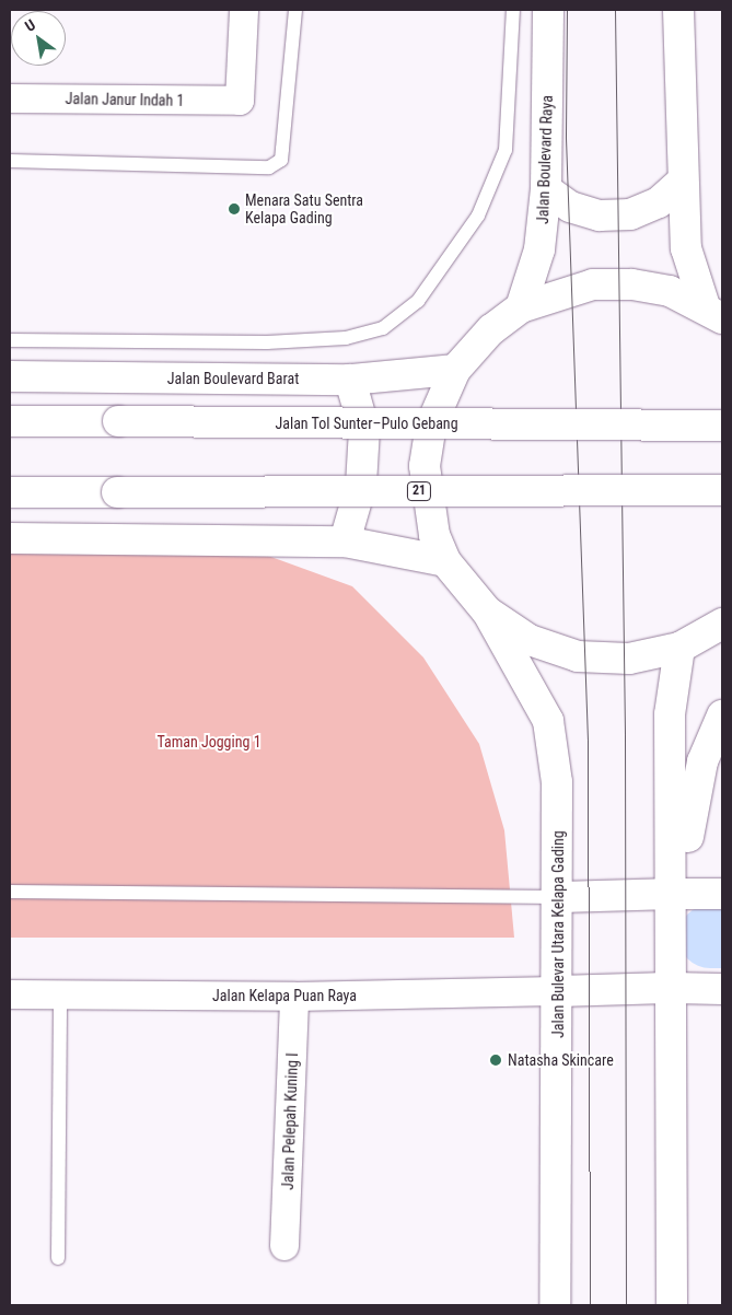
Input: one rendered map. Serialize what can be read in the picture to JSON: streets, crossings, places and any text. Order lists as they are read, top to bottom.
{
  "streets": {
    "main road": [
      "Jalan Boulevard Raya",
      "Jalan Boulevard Barat",
      "Jalan Tol Sunter–Pulo Gebang",
      "21",
      "Jalan Bulevar Utara Kelapa Gading"
    ],
    "street": ["Jalan Janur Indah 1", "Jalan Kelapa Puan Raya", "Jalan Pelepah Kuning I"]
  },
  "crossings": [
    ["Jalan Bulevar Utara Kelapa Gading", "Jalan Kelapa Puan Raya"],
    ["Jalan Kelapa Puan Raya", "Jalan Pelepah Kuning I"]
  ],
  "parks": ["Taman Jogging 1"],
  "places": ["Menara Satu Sentra Kelapa Gading", "Natasha Skincare"],
  "north": "top left"
}
